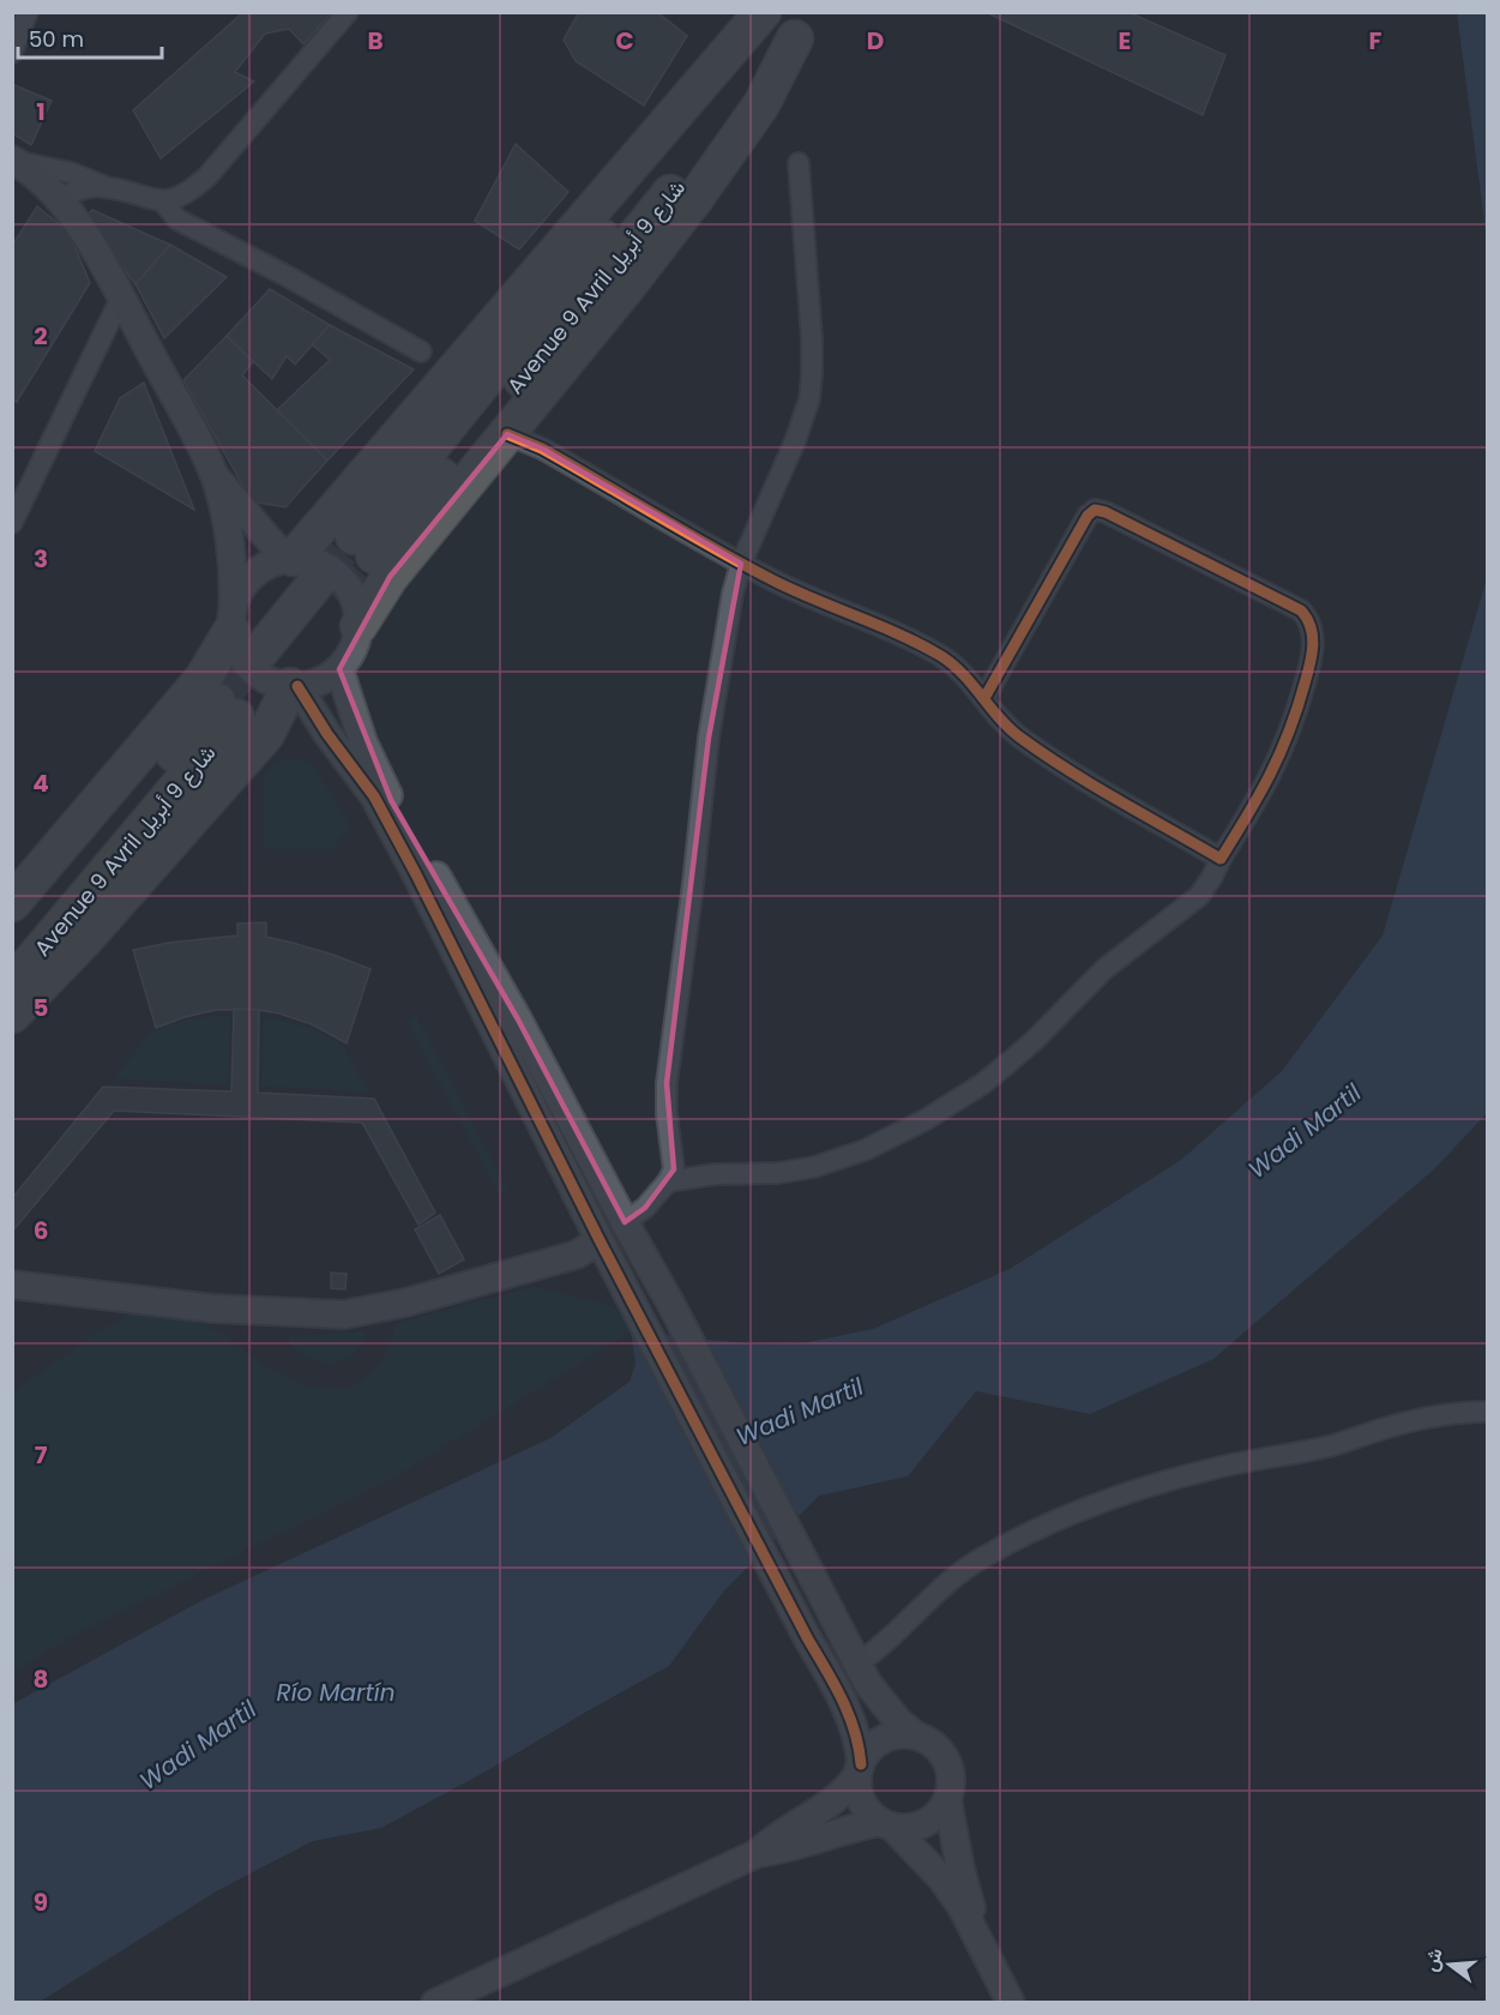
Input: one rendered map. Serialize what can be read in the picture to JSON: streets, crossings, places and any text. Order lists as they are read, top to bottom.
{
  "streets": {
    "highway": ["Avenue 9 Avril شارع 9 أبريل"]
  },
  "water": ["Wadi Martil", "Río Martín"],
  "scale_bar": "50 m",
  "north": "left",
  "grid": {
    "columns": [
      "B",
      "C",
      "D",
      "E",
      "F"
    ],
    "rows": [
      "1",
      "2",
      "3",
      "4",
      "5",
      "6",
      "7",
      "8",
      "9"
    ]
  }
}
